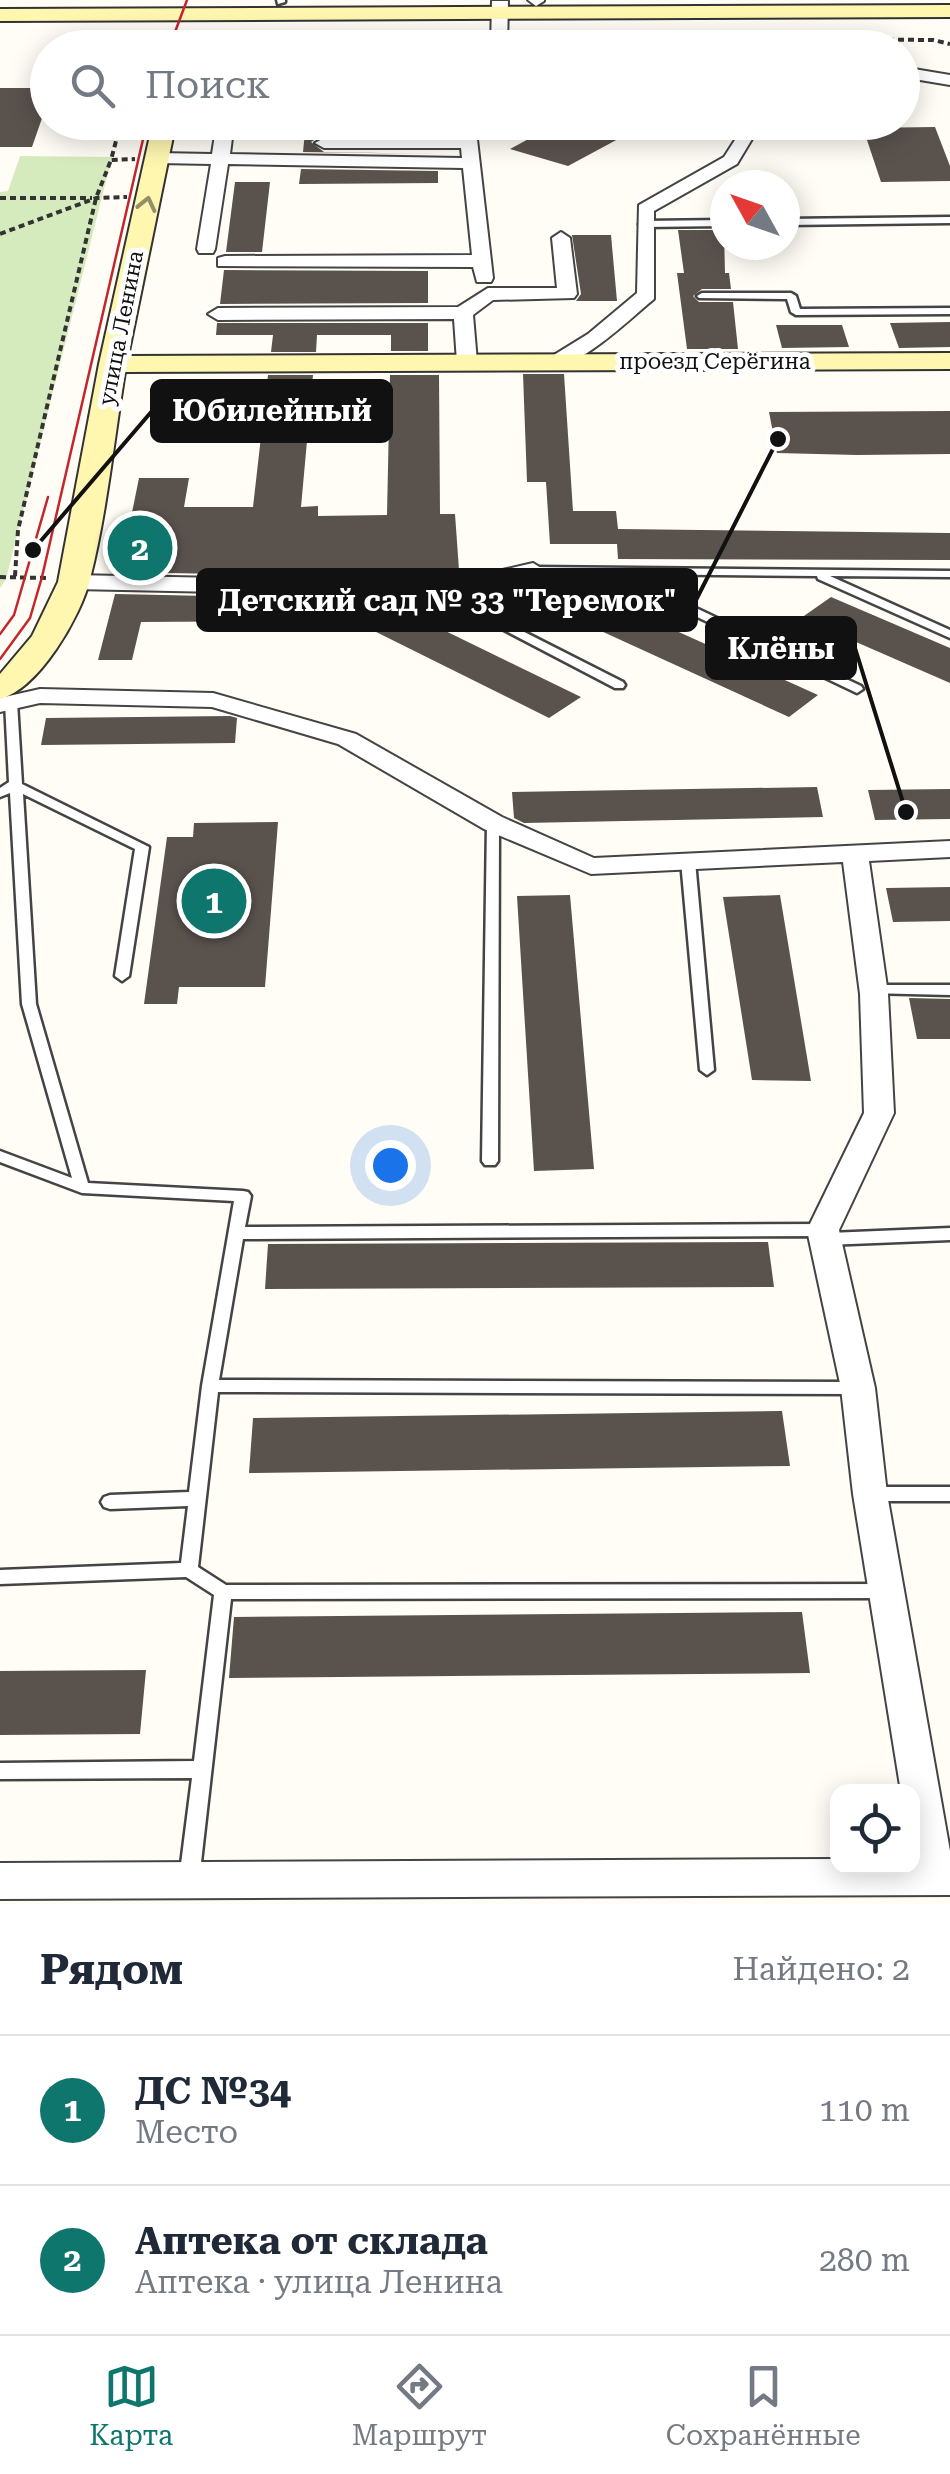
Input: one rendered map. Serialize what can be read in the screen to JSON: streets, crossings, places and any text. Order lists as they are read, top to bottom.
{
  "streets": {
    "main road": ["улица Ленина", "проезд Серёгина"]
  },
  "crossings": [
    ["улица Ленина", "проезд Серёгина"]
  ],
  "places": ["Детский сад № 33 \"Теремок\"", "Юбилейный", "Клёны"],
  "north": "top left",
  "page": {
    "search": "Поиск",
    "pins": ["2", "1"],
    "heading": ["Рядом", "Найдено: 2"],
    "list": [
      {
        "mark": "1",
        "name": "ДС №34",
        "note": "Место",
        "value": "110 m"
      },
      {
        "mark": "2",
        "name": "Аптека от склада",
        "note": "Аптека · улица Ленина",
        "value": "280 m"
      }
    ],
    "nav": ["Карта", "Маршрут", "Сохранённые"]
  }
}
